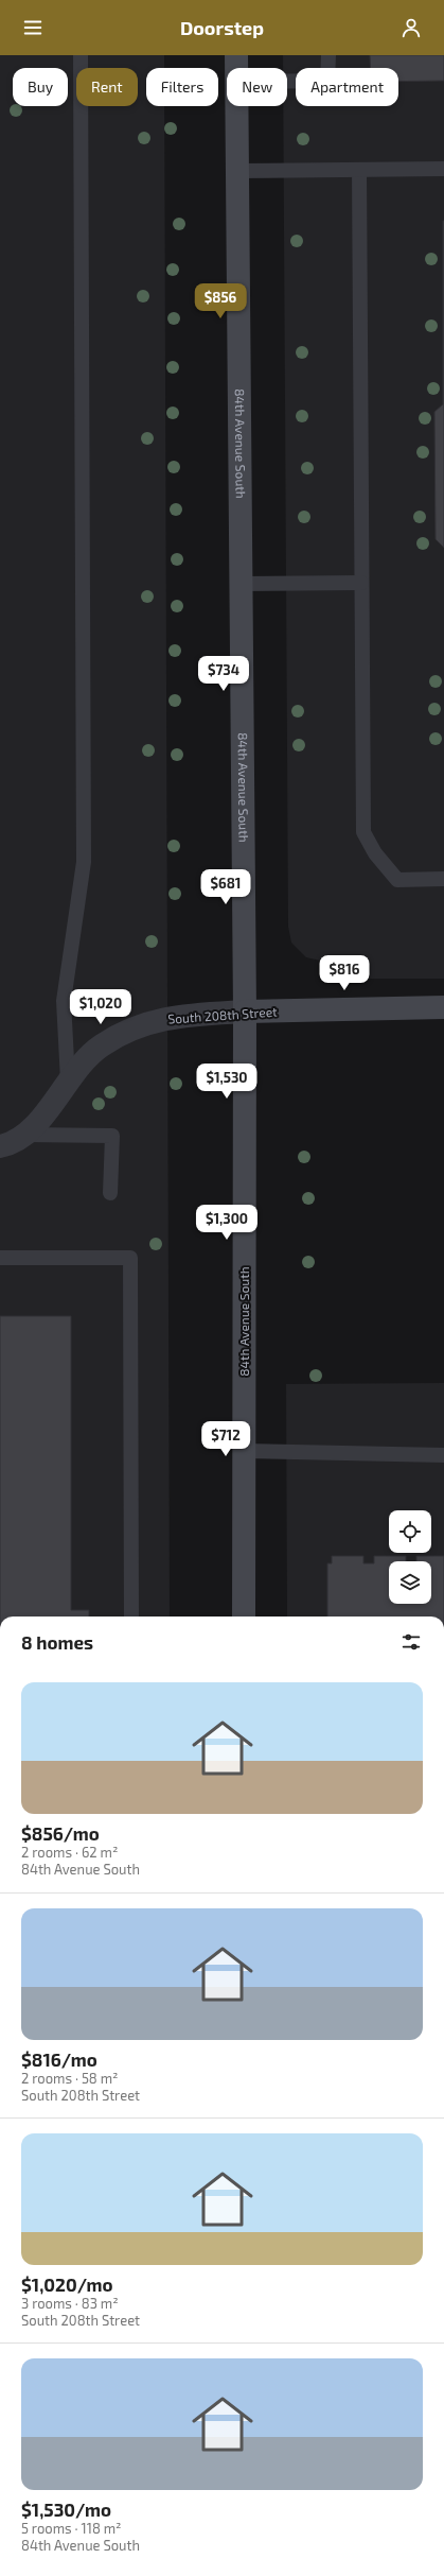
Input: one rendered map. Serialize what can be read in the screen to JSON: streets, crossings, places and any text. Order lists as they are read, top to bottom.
{
  "streets": {
    "main road": ["84th Avenue South", "South 208th Street"]
  },
  "crossings": [
    ["84th Avenue South", "South 208th Street"]
  ],
  "page": {
    "header": "Doorstep",
    "chip": [
      "Buy",
      "Rent",
      "Filters",
      "New",
      "Apartment"
    ],
    "price": [
      "$856",
      "$734",
      "$681",
      "$816",
      "$1,020",
      "$1,530",
      "$1,300",
      "$712"
    ],
    "heading": "8 homes",
    "list": [
      {
        "name": "$856/mo",
        "note": "2 rooms · 62 m² · 84th Avenue South"
      },
      {
        "name": "$816/mo",
        "note": "2 rooms · 58 m² · South 208th Street"
      },
      {
        "name": "$1,020/mo",
        "note": "3 rooms · 83 m² · South 208th Street"
      },
      {
        "name": "$1,530/mo",
        "note": "5 rooms · 118 m² · 84th Avenue South"
      }
    ]
  }
}
